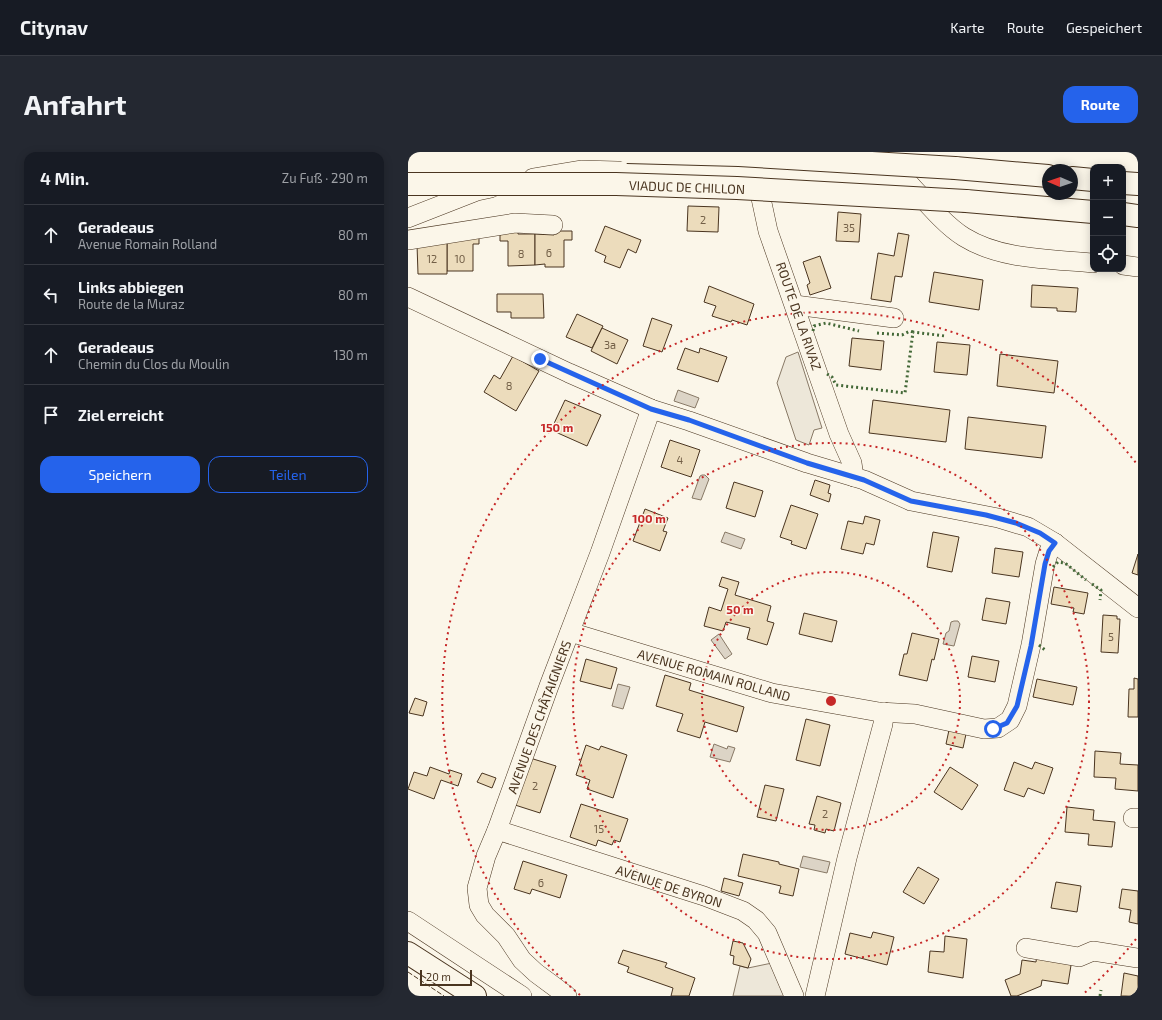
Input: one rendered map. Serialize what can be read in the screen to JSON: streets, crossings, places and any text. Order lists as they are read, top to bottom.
{
  "streets": {
    "main road": ["VIADUC DE CHILLON"],
    "street": [
      "ROUTE DE LA RIVAZ",
      "AVENUE ROMAIN ROLLAND",
      "AVENUE DES CHÂTAIGNIERS",
      "AVENUE DE BYRON"
    ]
  },
  "crossings": [
    ["AVENUE ROMAIN ROLLAND", "AVENUE DES CHÂTAIGNIERS"],
    ["AVENUE DES CHÂTAIGNIERS", "AVENUE DE BYRON"]
  ],
  "house_numbers": [
    "2",
    "35",
    "6",
    "8",
    "12",
    "10",
    "3a",
    "8",
    "4",
    "5",
    "2",
    "2",
    "15",
    "6"
  ],
  "scale_bar": "20 m",
  "north": "left",
  "page": {
    "header": "Citynav",
    "nav": ["Karte", "Route", "Gespeichert"],
    "buttons": [
      "Route",
      ["Speichern", "Teilen"]
    ],
    "title": "Anfahrt",
    "heading": ["4 Min.", "Zu Fuß · 290 m"],
    "map_buttons": ["+", "−"],
    "list": [
      ["Geradeaus", "Avenue Romain Rolland", "80 m"],
      ["Links abbiegen", "Route de la Muraz", "80 m"],
      ["Geradeaus", "Chemin du Clos du Moulin", "130 m"],
      "Ziel erreicht"
    ],
    "scale": "20 m"
  },
  "rings": ["150 m", "100 m", "50 m"]
}
